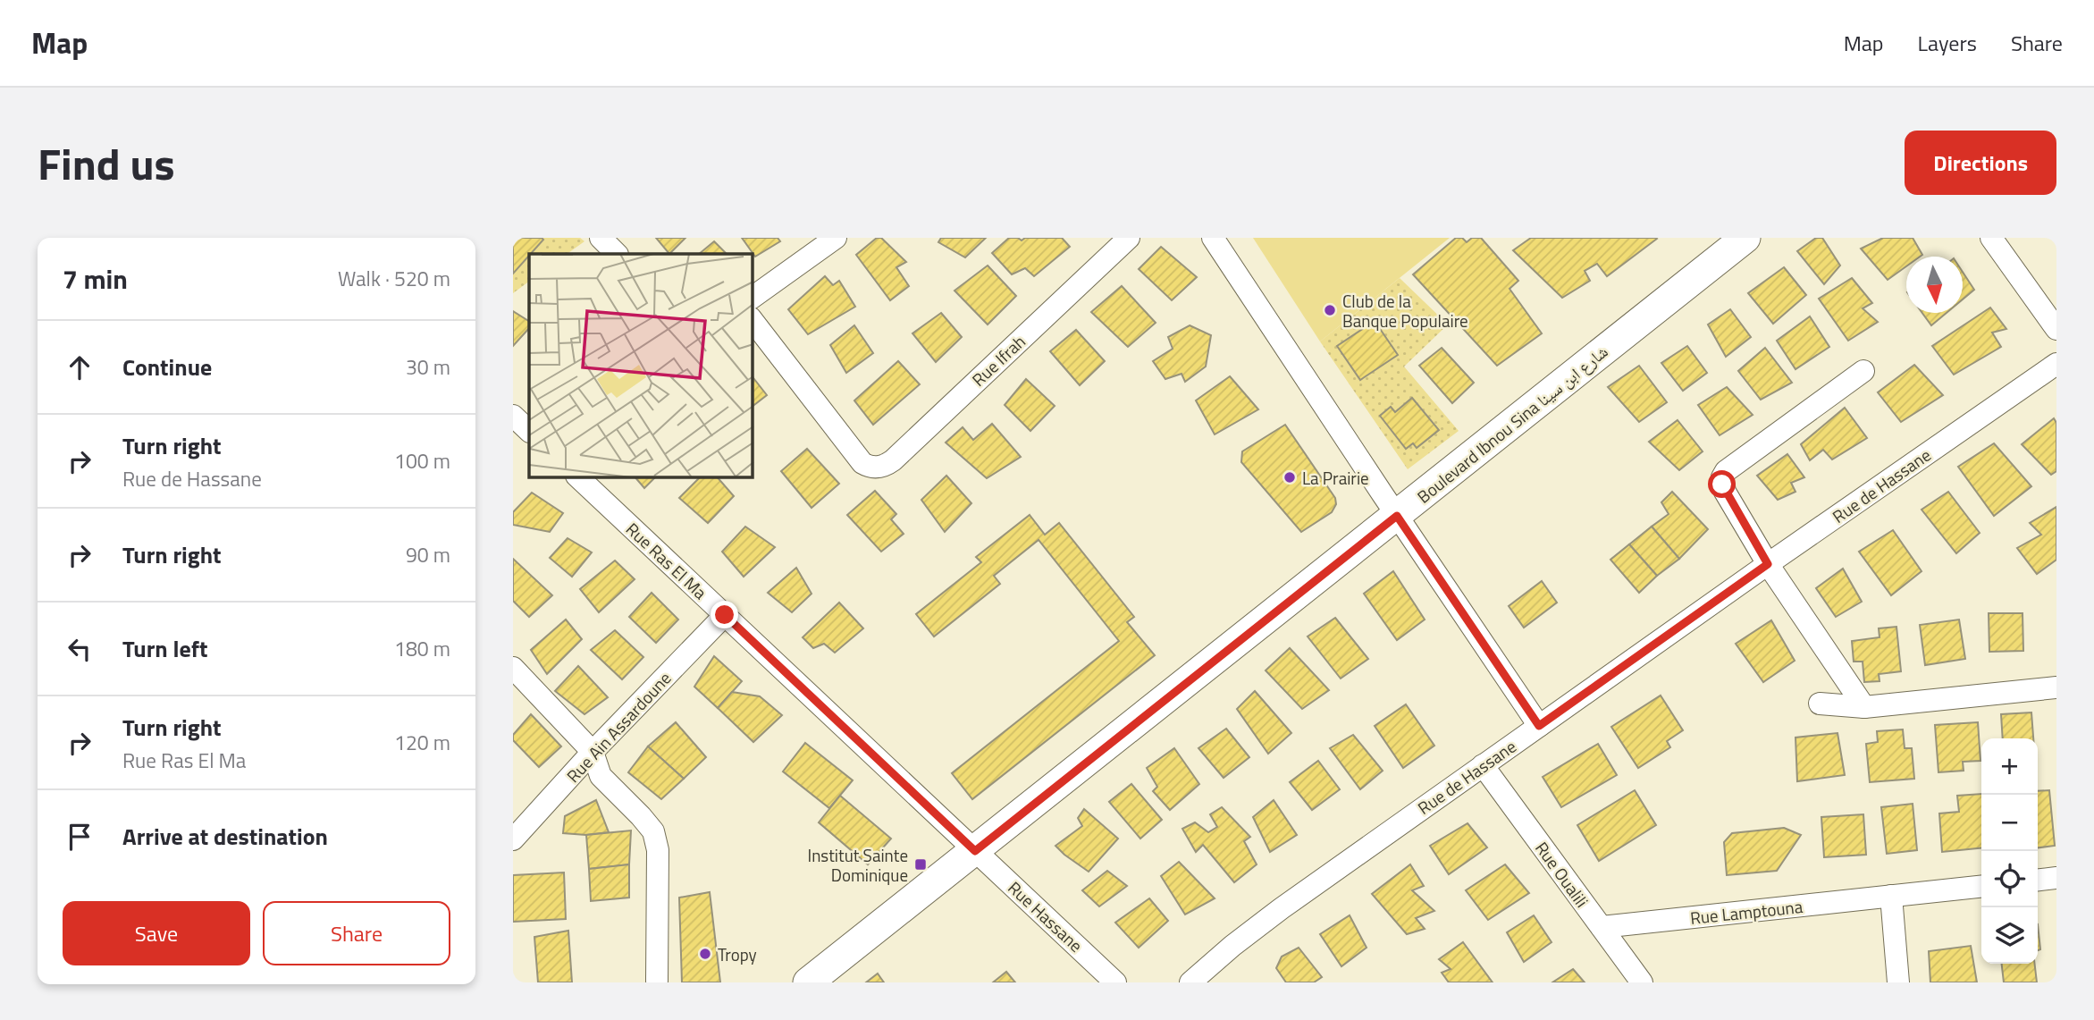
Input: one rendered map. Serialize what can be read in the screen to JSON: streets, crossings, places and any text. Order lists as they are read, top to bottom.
{
  "streets": {
    "main road": ["Boulevard Ibnou Sina شارع ابن سينا"],
    "street": [
      "Rue Ifrah",
      "Rue de Hassane",
      "Rue Ras El Ma",
      "Rue Ain Assardoune",
      "Rue Oualili",
      "Rue Lamptouna",
      "Rue Hassane"
    ]
  },
  "crossings": [
    ["Boulevard Ibnou Sina شارع ابن سينا", "Rue Ras El Ma"],
    ["Boulevard Ibnou Sina شارع ابن سينا", "Rue Hassane"],
    ["Rue de Hassane", "Rue Oualili"],
    ["Rue Ras El Ma", "Rue Ain Assardoune"],
    ["Rue Ras El Ma", "Rue Hassane"],
    ["Rue Oualili", "Rue Lamptouna"]
  ],
  "places": {
    "other": ["Club de la Banque Populaire", "La Prairie", "Tropy"],
    "transit": ["Institut Sainte Dominique"]
  },
  "north": "bottom",
  "page": {
    "header": "Map",
    "nav": ["Map", "Layers", "Share"],
    "title": "Find us",
    "buttons": [
      "Directions",
      ["Save", "Share"]
    ],
    "heading": ["7 min", "Walk · 520 m"],
    "list": [
      ["Continue", "30 m"],
      ["Turn right", "Rue de Hassane", "100 m"],
      ["Turn right", "90 m"],
      ["Turn left", "180 m"],
      ["Turn right", "Rue Ras El Ma", "120 m"],
      "Arrive at destination"
    ],
    "map_buttons": ["+", "−"]
  }
}
